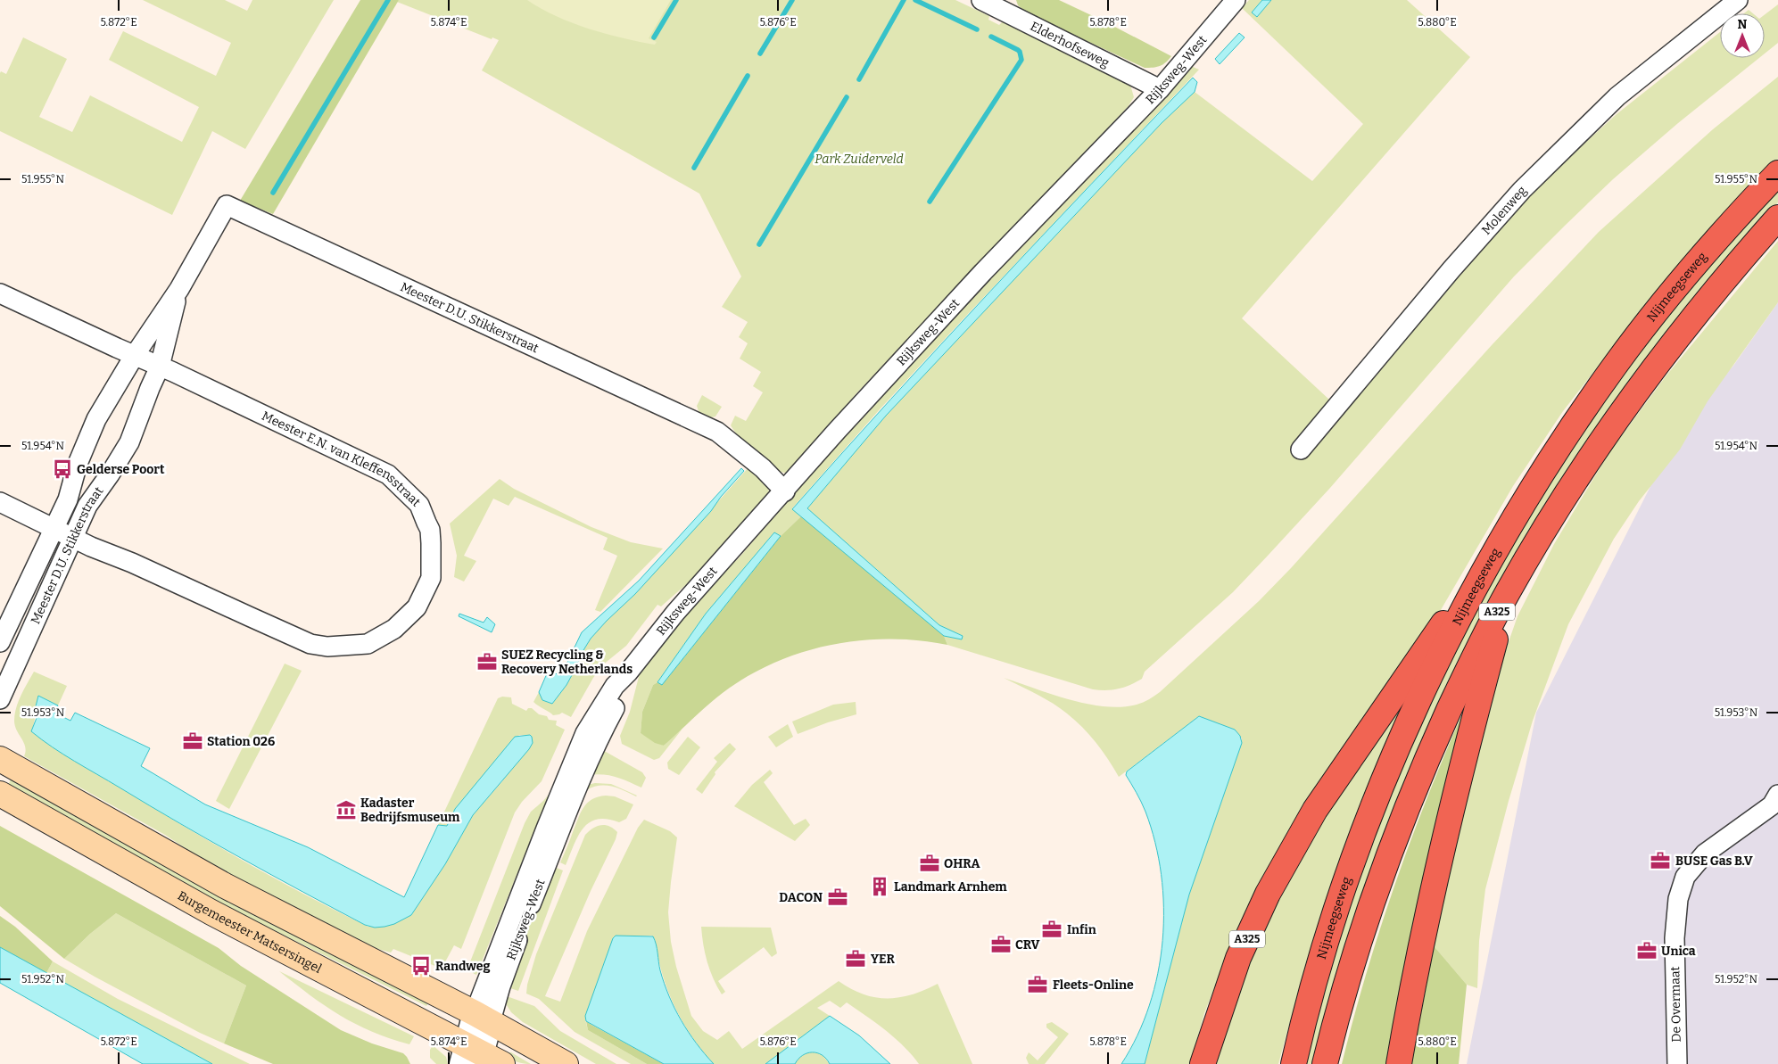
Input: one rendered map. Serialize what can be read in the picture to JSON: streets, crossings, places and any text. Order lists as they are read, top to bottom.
{
  "streets": {
    "highway": ["Nijmeegseweg", "A325"],
    "main road": ["Burgemeester Matsersingel"],
    "street": [
      "Elderhofseweg",
      "Rijksweg-West",
      "Molenweg",
      "Meester D.U. Stikkerstraat",
      "Meester E.N. van Kleffensstraat",
      "De Overmaat"
    ]
  },
  "crossings": [
    ["Elderhofseweg", "Rijksweg-West"],
    ["Rijksweg-West", "Meester D.U. Stikkerstraat"],
    ["Nijmeegseweg", "A325"],
    ["Meester D.U. Stikkerstraat", "Meester E.N. van Kleffensstraat"]
  ],
  "parks": ["Park Zuiderveld"],
  "places": {
    "bus stop": ["Gelderse Poort", "Randweg"],
    "office": [
      "SUEZ Recycling & Recovery Netherlands",
      "Station 026",
      "BUSE Gas B.V",
      "OHRA",
      "DACON",
      "Infin",
      "CRV",
      "Unica",
      "YER",
      "Fleets-Online"
    ],
    "museum": ["Kadaster Bedrijfsmuseum"],
    "building": ["Landmark Arnhem"]
  },
  "north": "top",
  "coordinates": [
    "5.872°E",
    "5.874°E",
    "5.876°E",
    "5.878°E",
    "5.880°E",
    "51.955°N",
    "51.954°N",
    "51.953°N",
    "51.952°N"
  ]
}
